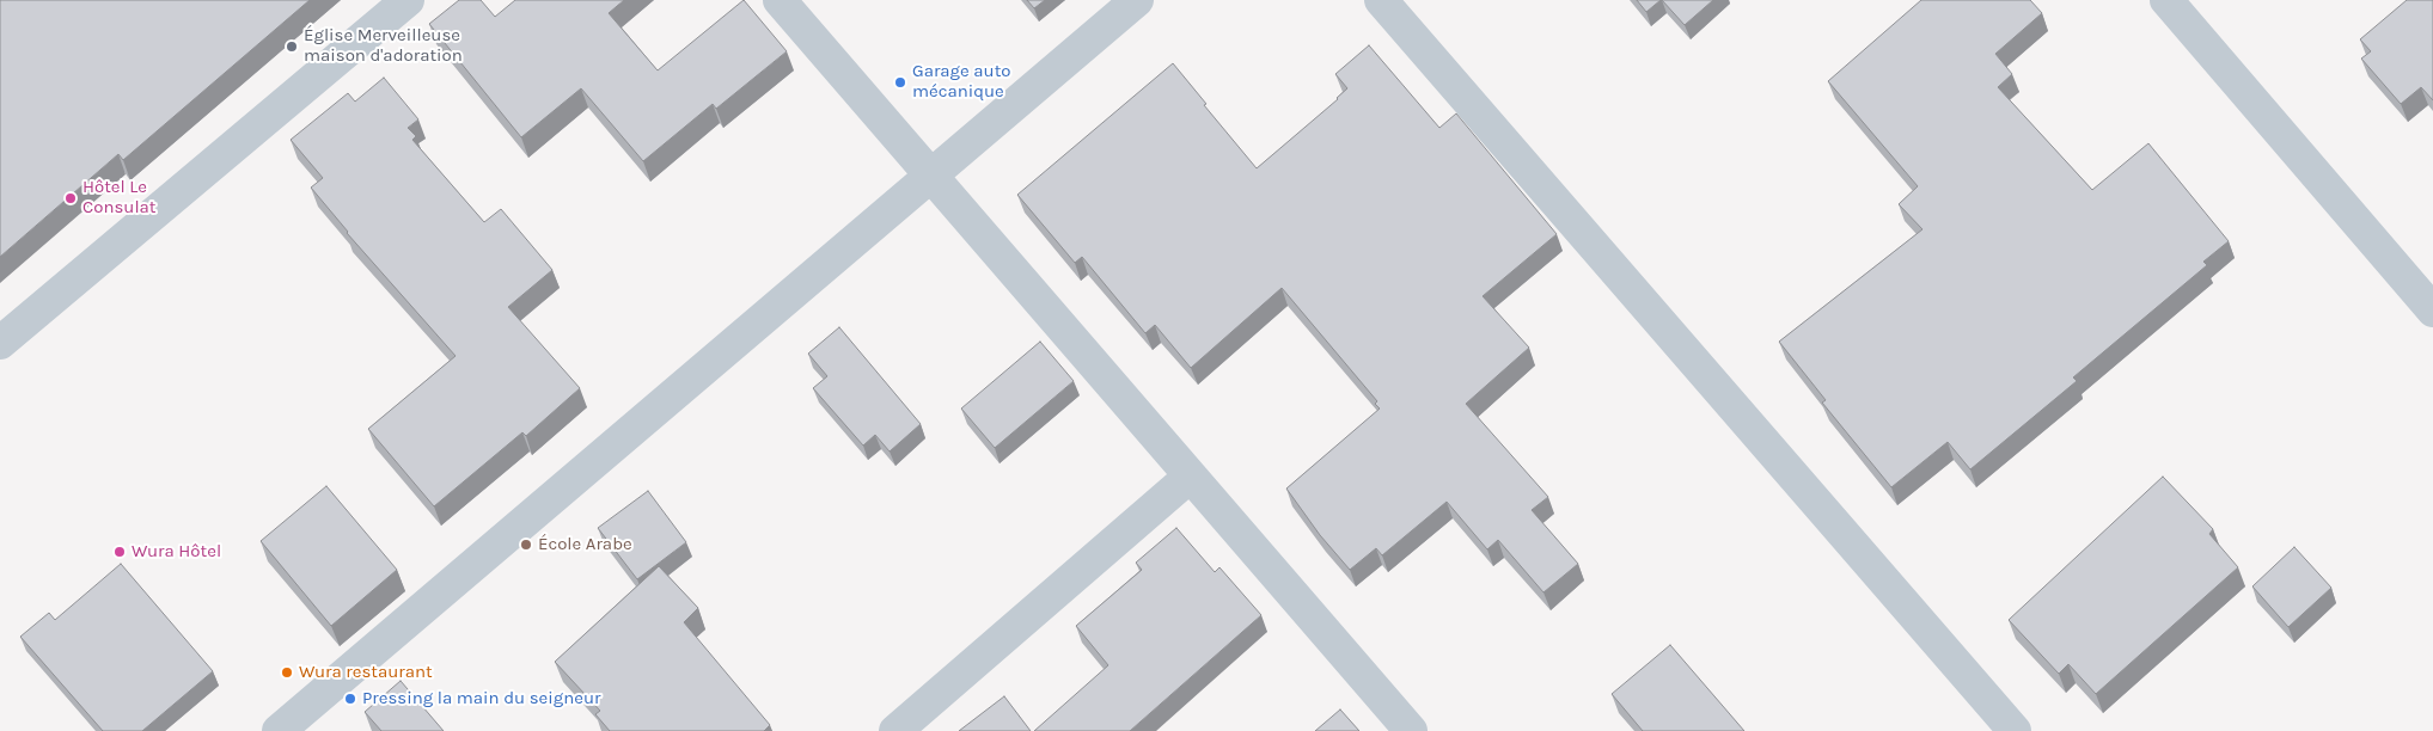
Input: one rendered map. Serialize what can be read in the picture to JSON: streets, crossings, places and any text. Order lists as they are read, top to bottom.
{
  "places": [
    "Église Merveilleuse maison d'adoration",
    "Garage auto mécanique",
    "Hôtel Le Consulat",
    "École Arabe",
    "Wura Hôtel",
    "Wura restaurant",
    "Pressing la main du seigneur"
  ]
}
